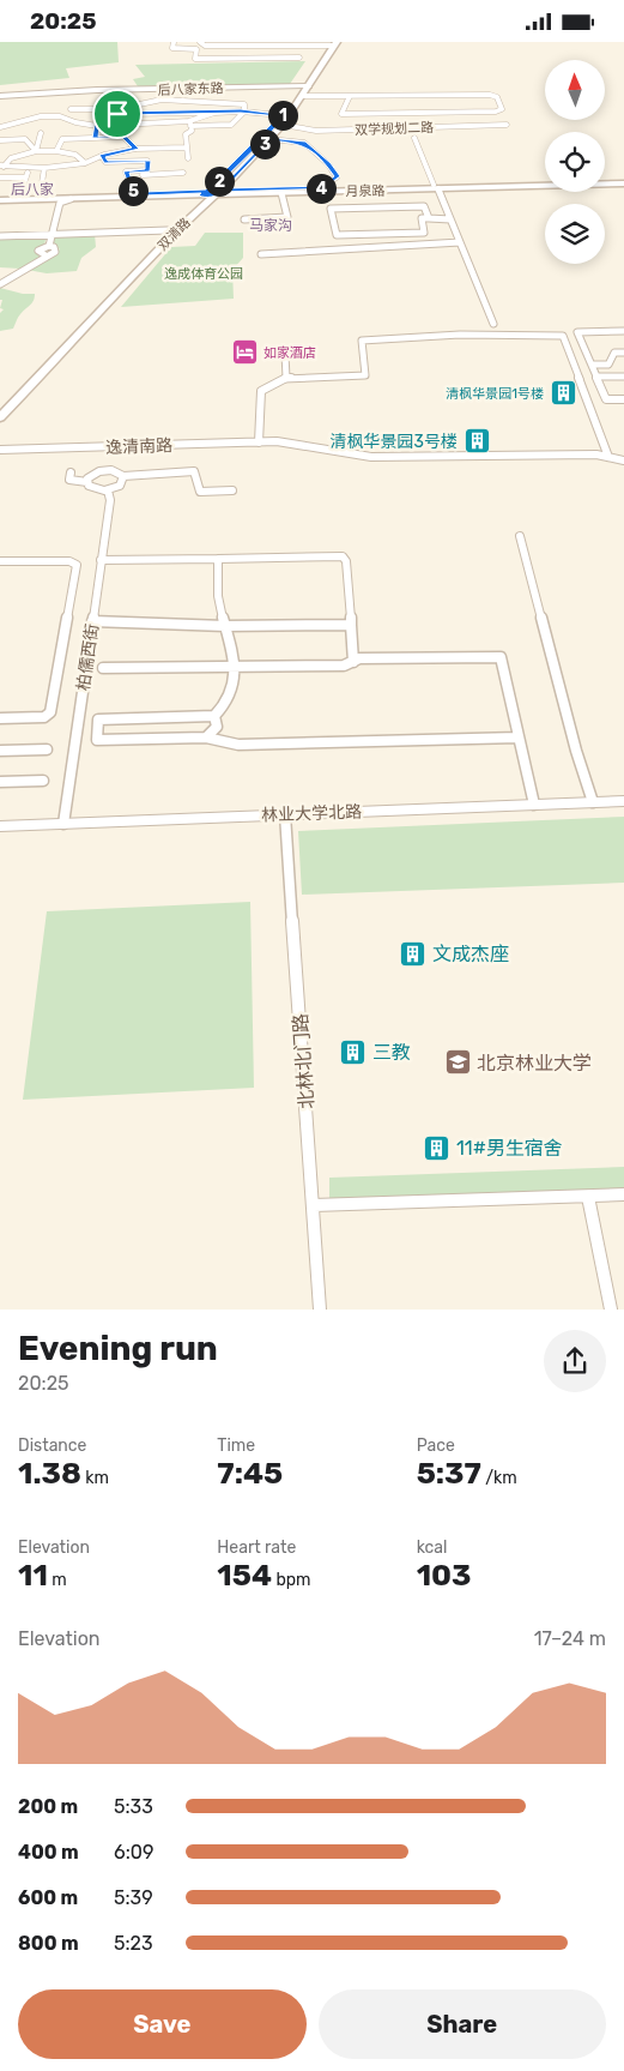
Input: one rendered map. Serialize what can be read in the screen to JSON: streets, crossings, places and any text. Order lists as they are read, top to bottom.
{
  "streets": {
    "main road": ["月泉路", "双清路"],
    "street": [
      "后八家东路",
      "双学规划二路",
      "逸清南路",
      "柏儒西街",
      "林业大学北路",
      "北林北门路"
    ]
  },
  "crossings": [
    ["后八家东路", "双清路"],
    ["双学规划二路", "双清路"],
    ["月泉路", "双清路"],
    ["柏儒西街", "林业大学北路"],
    ["林业大学北路", "北林北门路"]
  ],
  "districts": ["后八家", "马家沟"],
  "parks": ["逸成体育公园"],
  "places": {
    "hotel": ["如家酒店"],
    "building": [
      "清枫华景园1号楼",
      "清枫华景园3号楼",
      "文成杰座",
      "三教",
      "11#男生宿舍"
    ],
    "school or university": ["北京林业大学"]
  },
  "north": "top",
  "page": {
    "status": "20:25",
    "pins": [
      "1",
      "3",
      "2",
      "4",
      "5"
    ],
    "heading": ["Evening run", "20:25"],
    "stats": [
      ["Distance", "1.38 km"],
      ["Time", "7:45"],
      ["Pace", "5:37 /km"],
      ["Elevation", "11 m"],
      ["Heart rate", "154 bpm"],
      ["kcal", "103"]
    ],
    "chart": ["Elevation", "17–24 m"],
    "list": [
      {
        "name": "200 m",
        "note": "5:33"
      },
      {
        "name": "400 m",
        "note": "6:09"
      },
      {
        "name": "600 m",
        "note": "5:39"
      },
      {
        "name": "800 m",
        "note": "5:23"
      }
    ],
    "buttons": ["Save", "Share"]
  }
}
